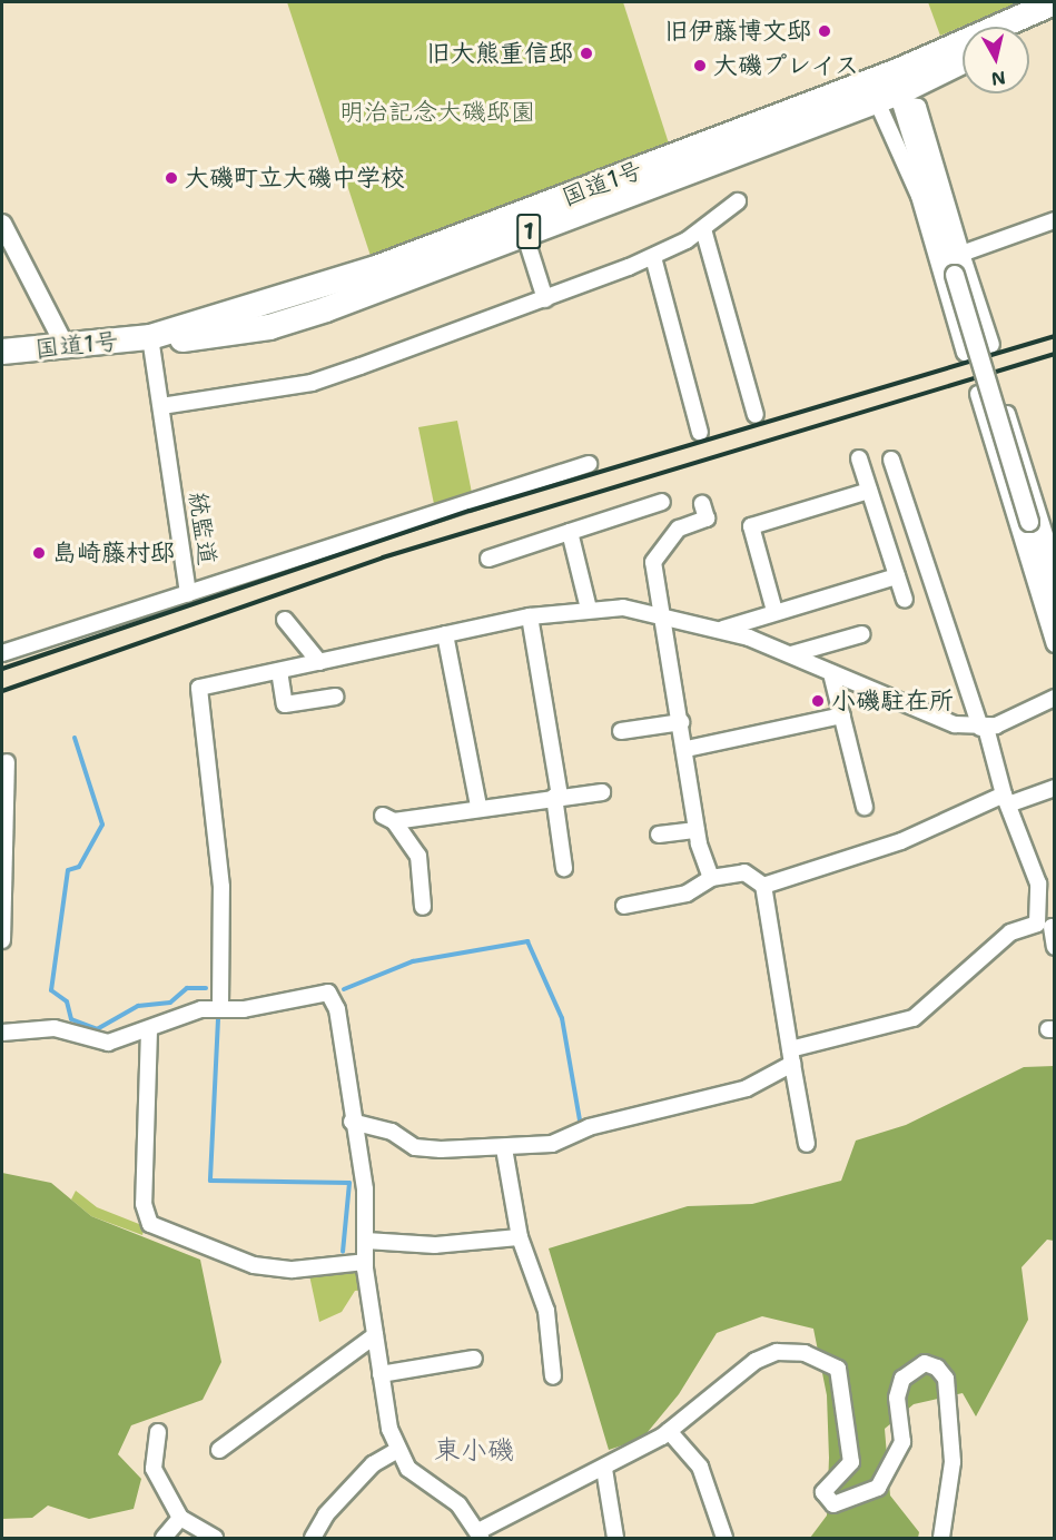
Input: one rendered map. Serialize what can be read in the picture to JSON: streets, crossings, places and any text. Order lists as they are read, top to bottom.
{
  "streets": {
    "highway": ["国道1号", "1"],
    "street": ["統監道"]
  },
  "crossings": [
    ["国道1号", "統監道"]
  ],
  "districts": ["東小磯"],
  "parks": ["明治記念大磯邸園"],
  "places": [
    "旧伊藤博文邸",
    "旧大熊重信邸",
    "大磯プレイス",
    "大磯町立大磯中学校",
    "島崎藤村邸",
    "小磯駐在所"
  ],
  "north": "bottom"
}
